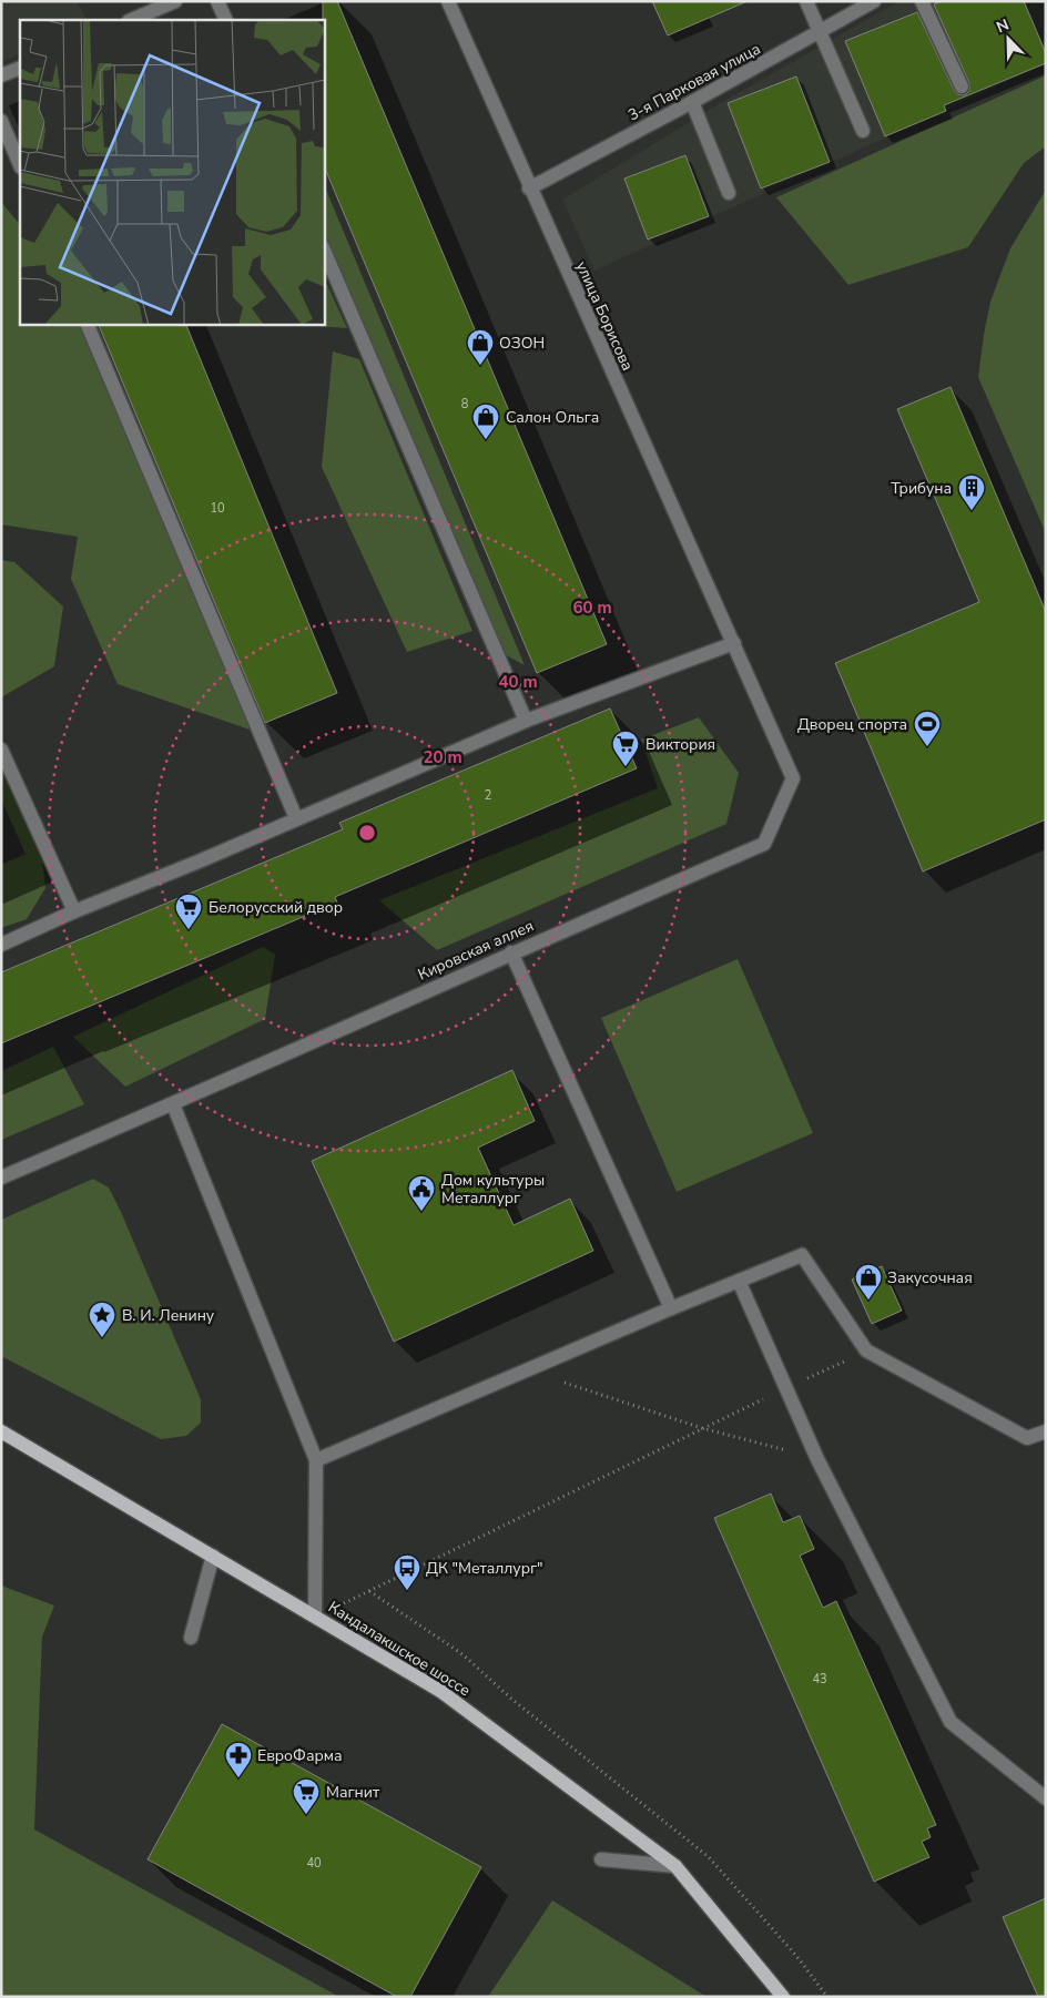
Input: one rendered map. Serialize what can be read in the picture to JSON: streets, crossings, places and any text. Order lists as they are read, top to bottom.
{
  "streets": {
    "main road": ["Кандалакшское шоссе"],
    "street": ["3-я Парковая улица", "улица Борисова", "Кировская аллея"]
  },
  "crossings": [
    ["3-я Парковая улица", "улица Борисова"],
    ["улица Борисова", "Кировская аллея"]
  ],
  "places": {
    "shop": ["ОЗОН", "Салон Ольга", "Закусочная"],
    "building": ["Трибуна"],
    "sports": ["Дворец спорта"],
    "supermarket": ["Виктория", "Белорусский двор", "Магнит"],
    "public building": ["Дом культуры Металлург"],
    "place": ["В. И. Ленину"],
    "bus stop": ["ДК \"Металлург\""],
    "pharmacy": ["ЕвроФарма"]
  },
  "house_numbers": [
    "8",
    "10",
    "2",
    "43",
    "40"
  ],
  "north": "top left",
  "rings": ["60 m", "40 m", "20 m"]
}
